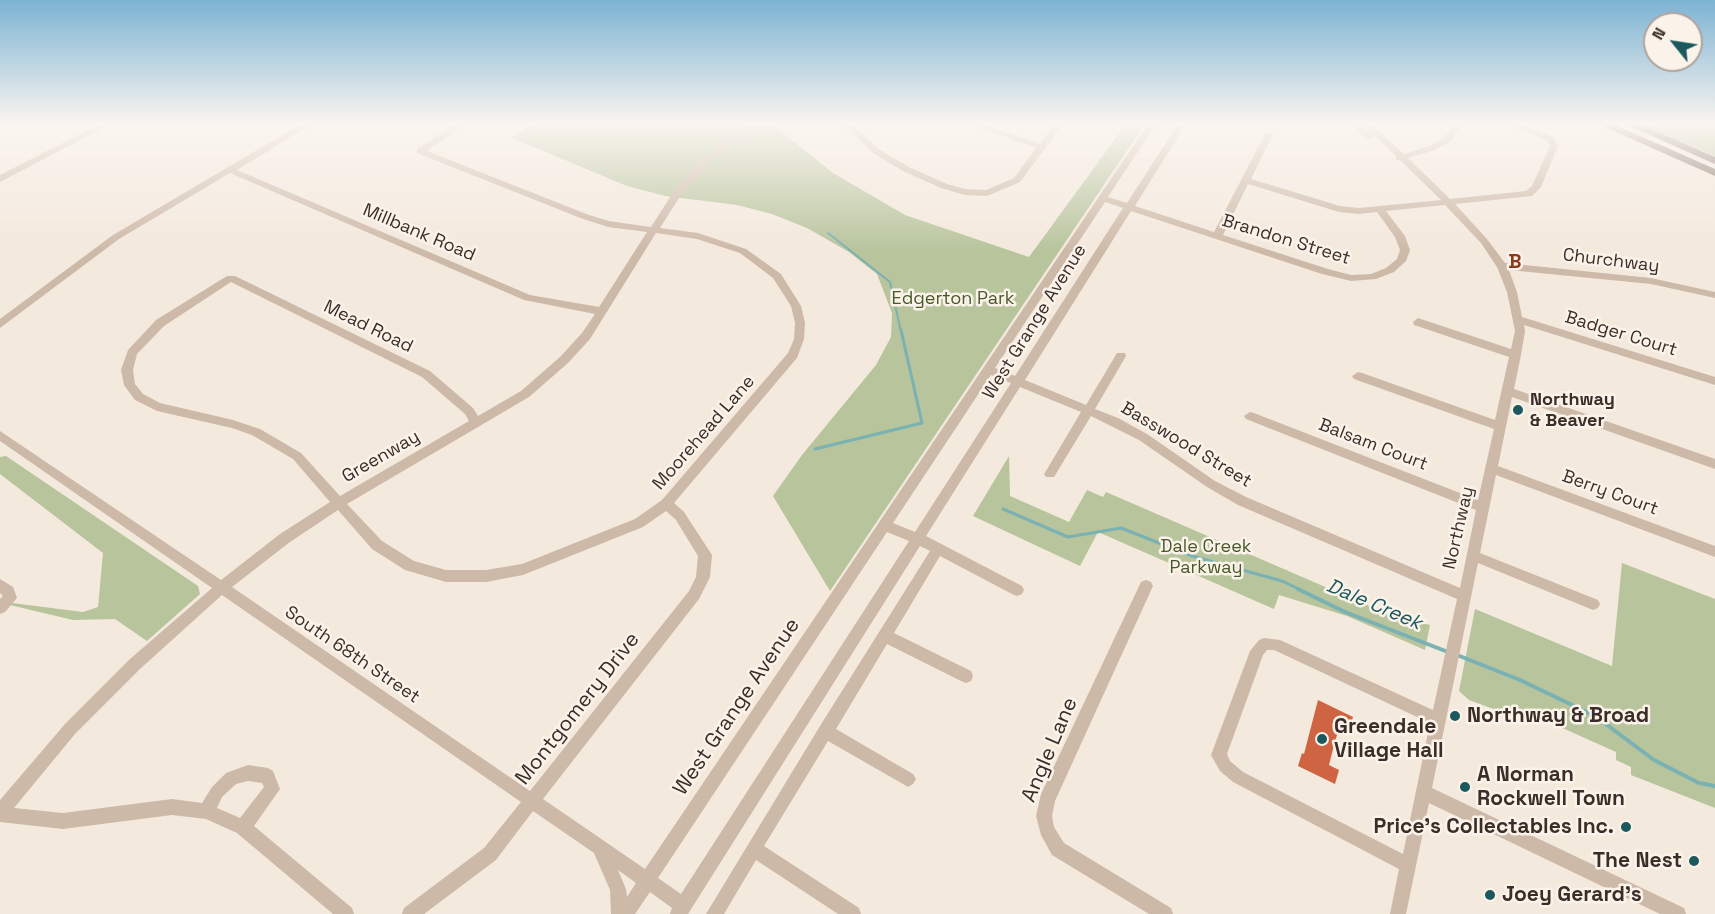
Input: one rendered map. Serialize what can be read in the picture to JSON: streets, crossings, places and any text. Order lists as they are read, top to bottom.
{
  "streets": {
    "street": [
      "Millbank Road",
      "Brandon Street",
      "Churchway",
      "West Grange Avenue",
      "Mead Road",
      "Badger Court",
      "Moorehead Lane",
      "Basswood Street",
      "Balsam Court",
      "Greenway",
      "Berry Court",
      "Northway",
      "South 68th Street",
      "Montgomery Drive",
      "Angle Lane"
    ]
  },
  "crossings": [
    ["Millbank Road", "Greenway"],
    ["Brandon Street", "West Grange Avenue"],
    ["Churchway", "Northway"],
    ["West Grange Avenue", "Basswood Street"],
    ["West Grange Avenue", "South 68th Street"],
    ["Mead Road", "Moorehead Lane"],
    ["Mead Road", "Greenway"],
    ["Badger Court", "Northway"],
    ["Moorehead Lane", "Greenway"],
    ["Moorehead Lane", "Montgomery Drive"],
    ["Basswood Street", "Northway"],
    ["Balsam Court", "Northway"],
    ["Greenway", "South 68th Street"],
    ["Berry Court", "Northway"],
    ["South 68th Street", "Montgomery Drive"]
  ],
  "districts": ["B"],
  "water": ["Dale Creek"],
  "parks": ["Edgerton Park", "Dale Creek Parkway"],
  "places": [
    "Northway & Beaver",
    "Northway & Broad",
    "Greendale Village Hall",
    "A Norman Rockwell Town",
    "Price's Collectables Inc.",
    "The Nest",
    "Joey Gerard's"
  ],
  "north": "top left"
}
